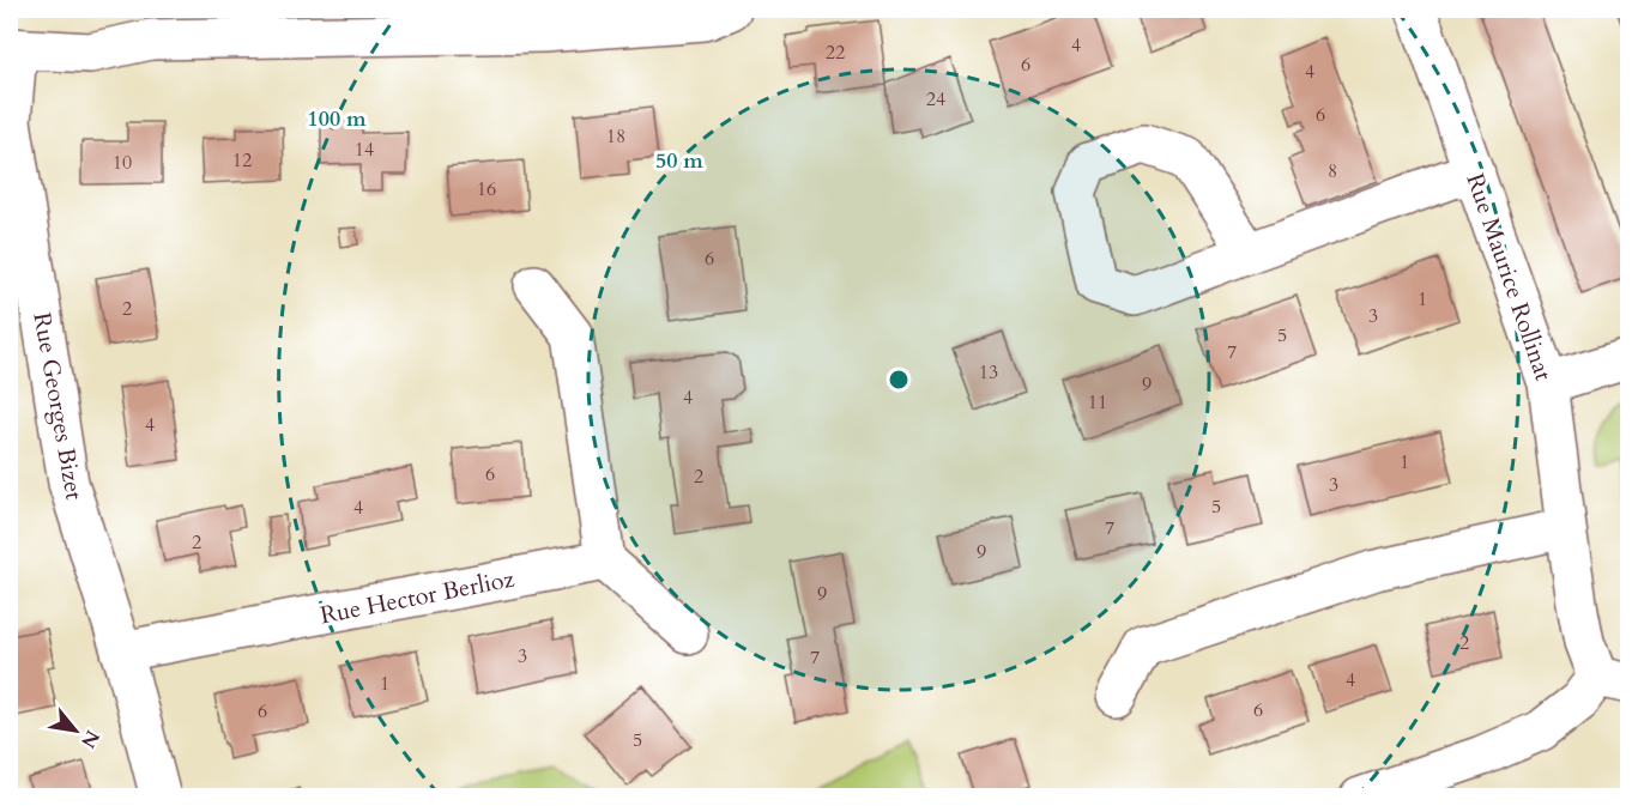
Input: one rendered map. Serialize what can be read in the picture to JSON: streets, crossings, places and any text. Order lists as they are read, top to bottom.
{
  "streets": {
    "street": ["Rue Maurice Rollinat", "Rue Georges Bizet", "Rue Hector Berlioz"]
  },
  "crossings": [
    ["Rue Georges Bizet", "Rue Hector Berlioz"]
  ],
  "house_numbers": [
    "4",
    "22",
    "6",
    "4",
    "24",
    "6",
    "18",
    "14",
    "12",
    "10",
    "8",
    "16",
    "6",
    "1",
    "2",
    "3",
    "5",
    "7",
    "13",
    "9",
    "4",
    "11",
    "4",
    "1",
    "6",
    "2",
    "3",
    "5",
    "4",
    "7",
    "2",
    "9",
    "9",
    "2",
    "3",
    "7",
    "4",
    "1",
    "6",
    "6",
    "5"
  ],
  "north": "bottom right",
  "rings": ["100 m", "50 m"]
}
